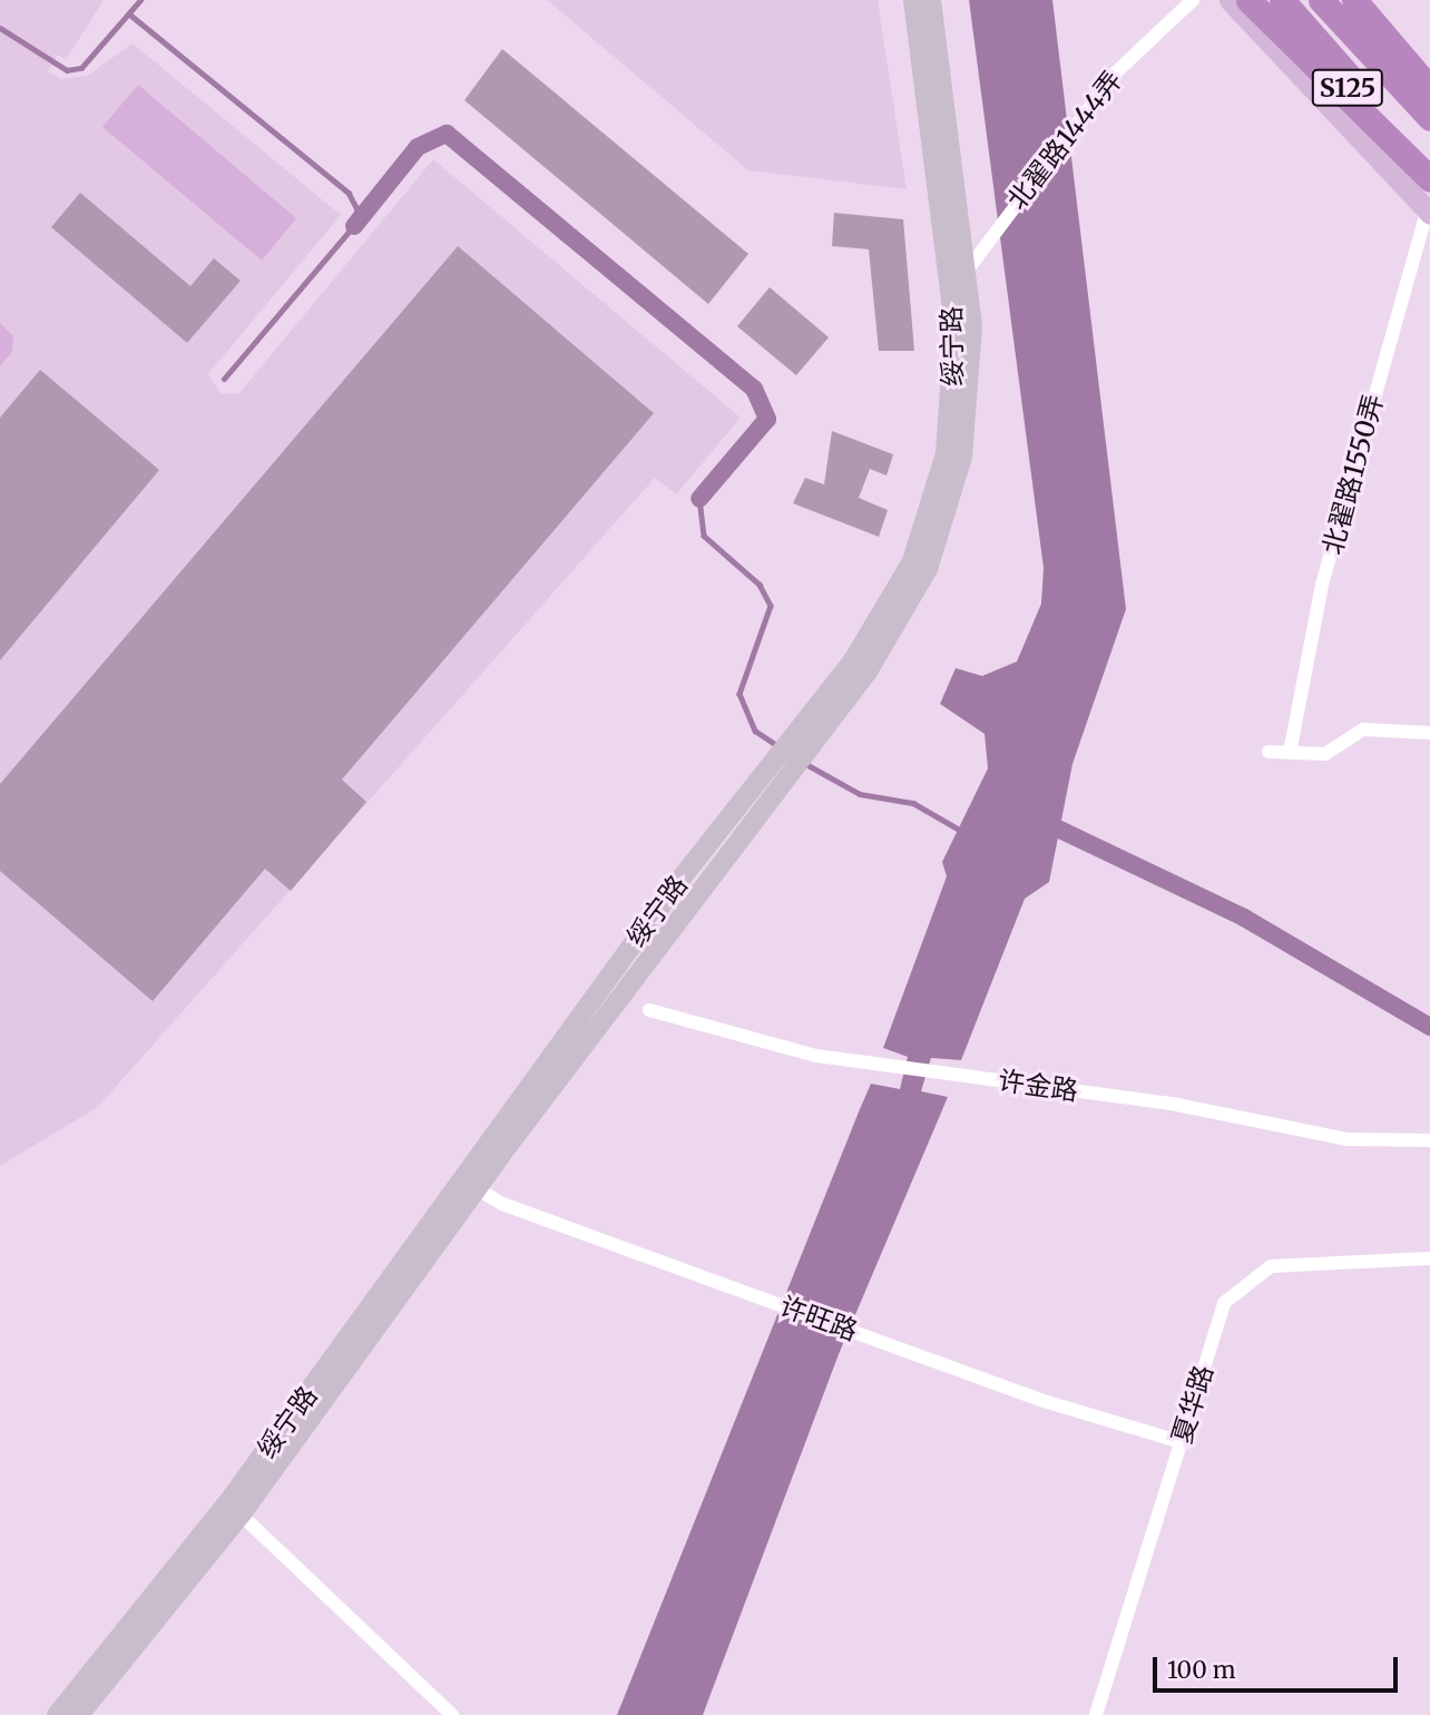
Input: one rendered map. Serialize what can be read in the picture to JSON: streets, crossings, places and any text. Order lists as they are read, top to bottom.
{
  "streets": {
    "main road": ["S125", "绥宁路"],
    "street": [
      "北翟路1444弄",
      "北翟路1550弄",
      "许金路",
      "许旺路",
      "夏华路"
    ]
  },
  "crossings": [
    ["北翟路1444弄", "绥宁路"],
    ["绥宁路", "许旺路"],
    ["许旺路", "夏华路"]
  ],
  "scale_bar": "100 m"
}
